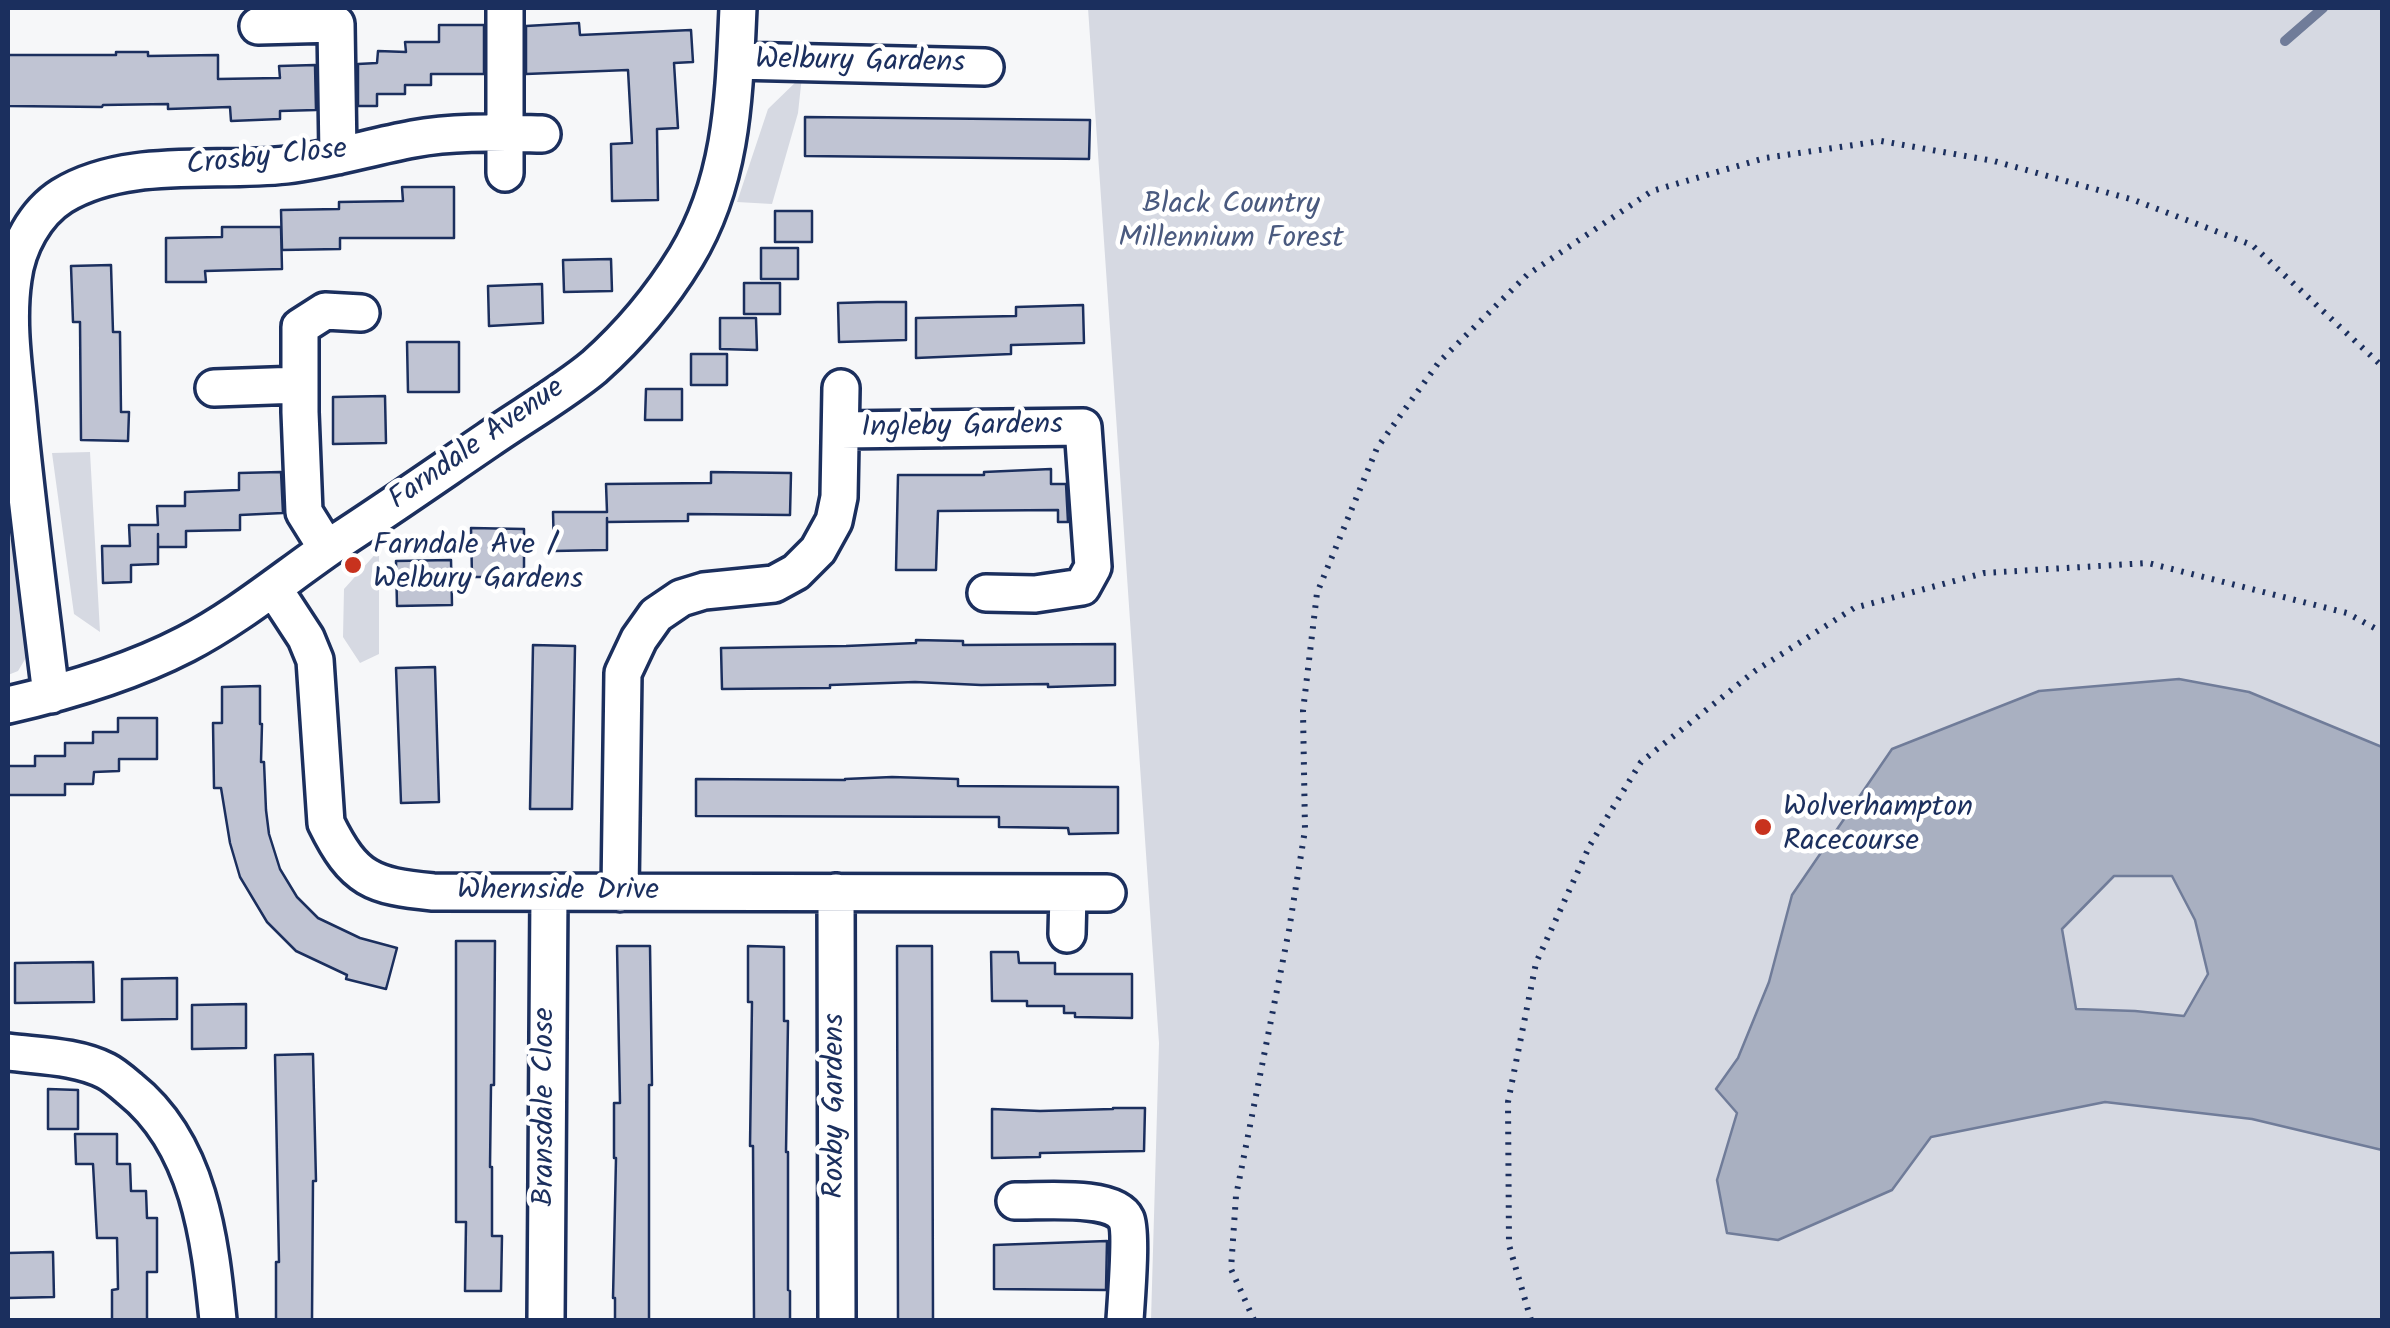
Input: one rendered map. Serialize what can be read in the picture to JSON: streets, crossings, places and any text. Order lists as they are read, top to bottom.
{
  "streets": {
    "street": [
      "Welbury Gardens",
      "Crosby Close",
      "Ingleby Gardens",
      "Farndale Avenue",
      "Whernside Drive",
      "Roxby Gardens",
      "Bransdale Close"
    ]
  },
  "crossings": [
    ["Welbury Gardens", "Farndale Avenue"],
    ["Crosby Close", "Farndale Avenue"],
    ["Ingleby Gardens", "Whernside Drive"],
    ["Farndale Avenue", "Whernside Drive"],
    ["Whernside Drive", "Roxby Gardens"],
    ["Whernside Drive", "Bransdale Close"]
  ],
  "parks": ["Black Country Millennium Forest"],
  "places": ["Farndale Ave / Welbury Gardens", "Wolverhampton Racecourse"]
}
